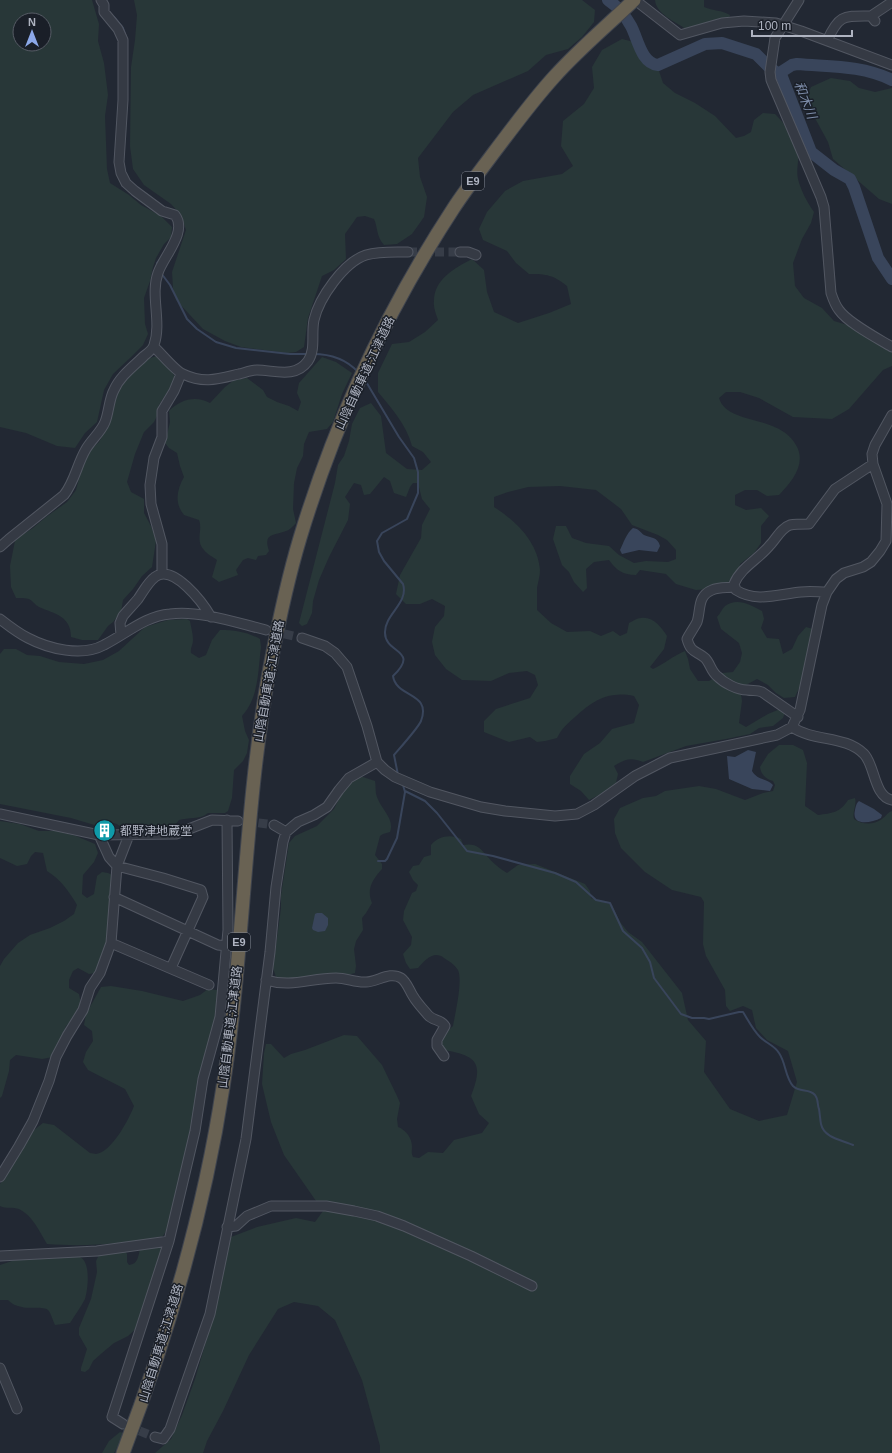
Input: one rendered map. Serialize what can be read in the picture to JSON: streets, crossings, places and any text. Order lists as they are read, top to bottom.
{
  "streets": {
    "highway": ["E9", "山陰自動車道;江津道路"]
  },
  "water": ["和木川"],
  "places": {
    "building": ["都野津地蔵堂"]
  },
  "scale_bar": "100 m",
  "north": "top"
}
